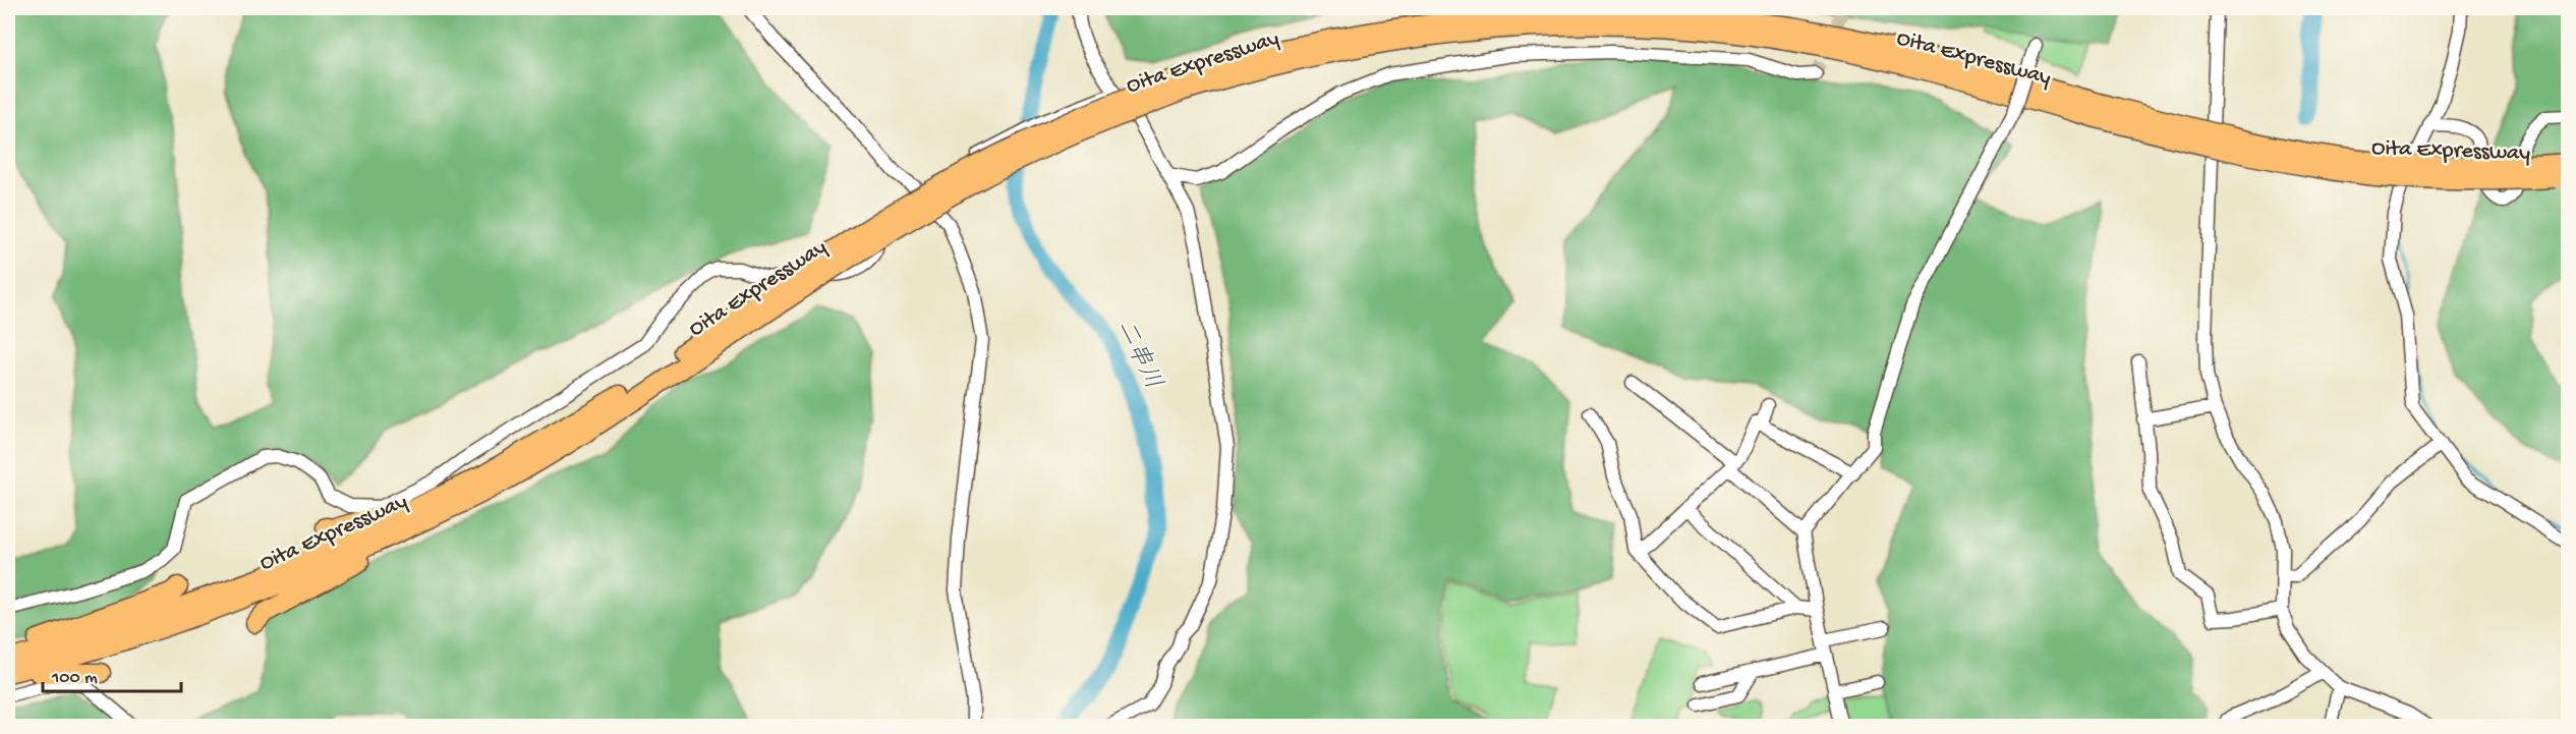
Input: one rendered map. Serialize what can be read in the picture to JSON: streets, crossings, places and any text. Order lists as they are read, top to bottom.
{
  "streets": {
    "highway": ["Oita Expressway"]
  },
  "water": ["二串川"],
  "scale_bar": "100 m"
}
